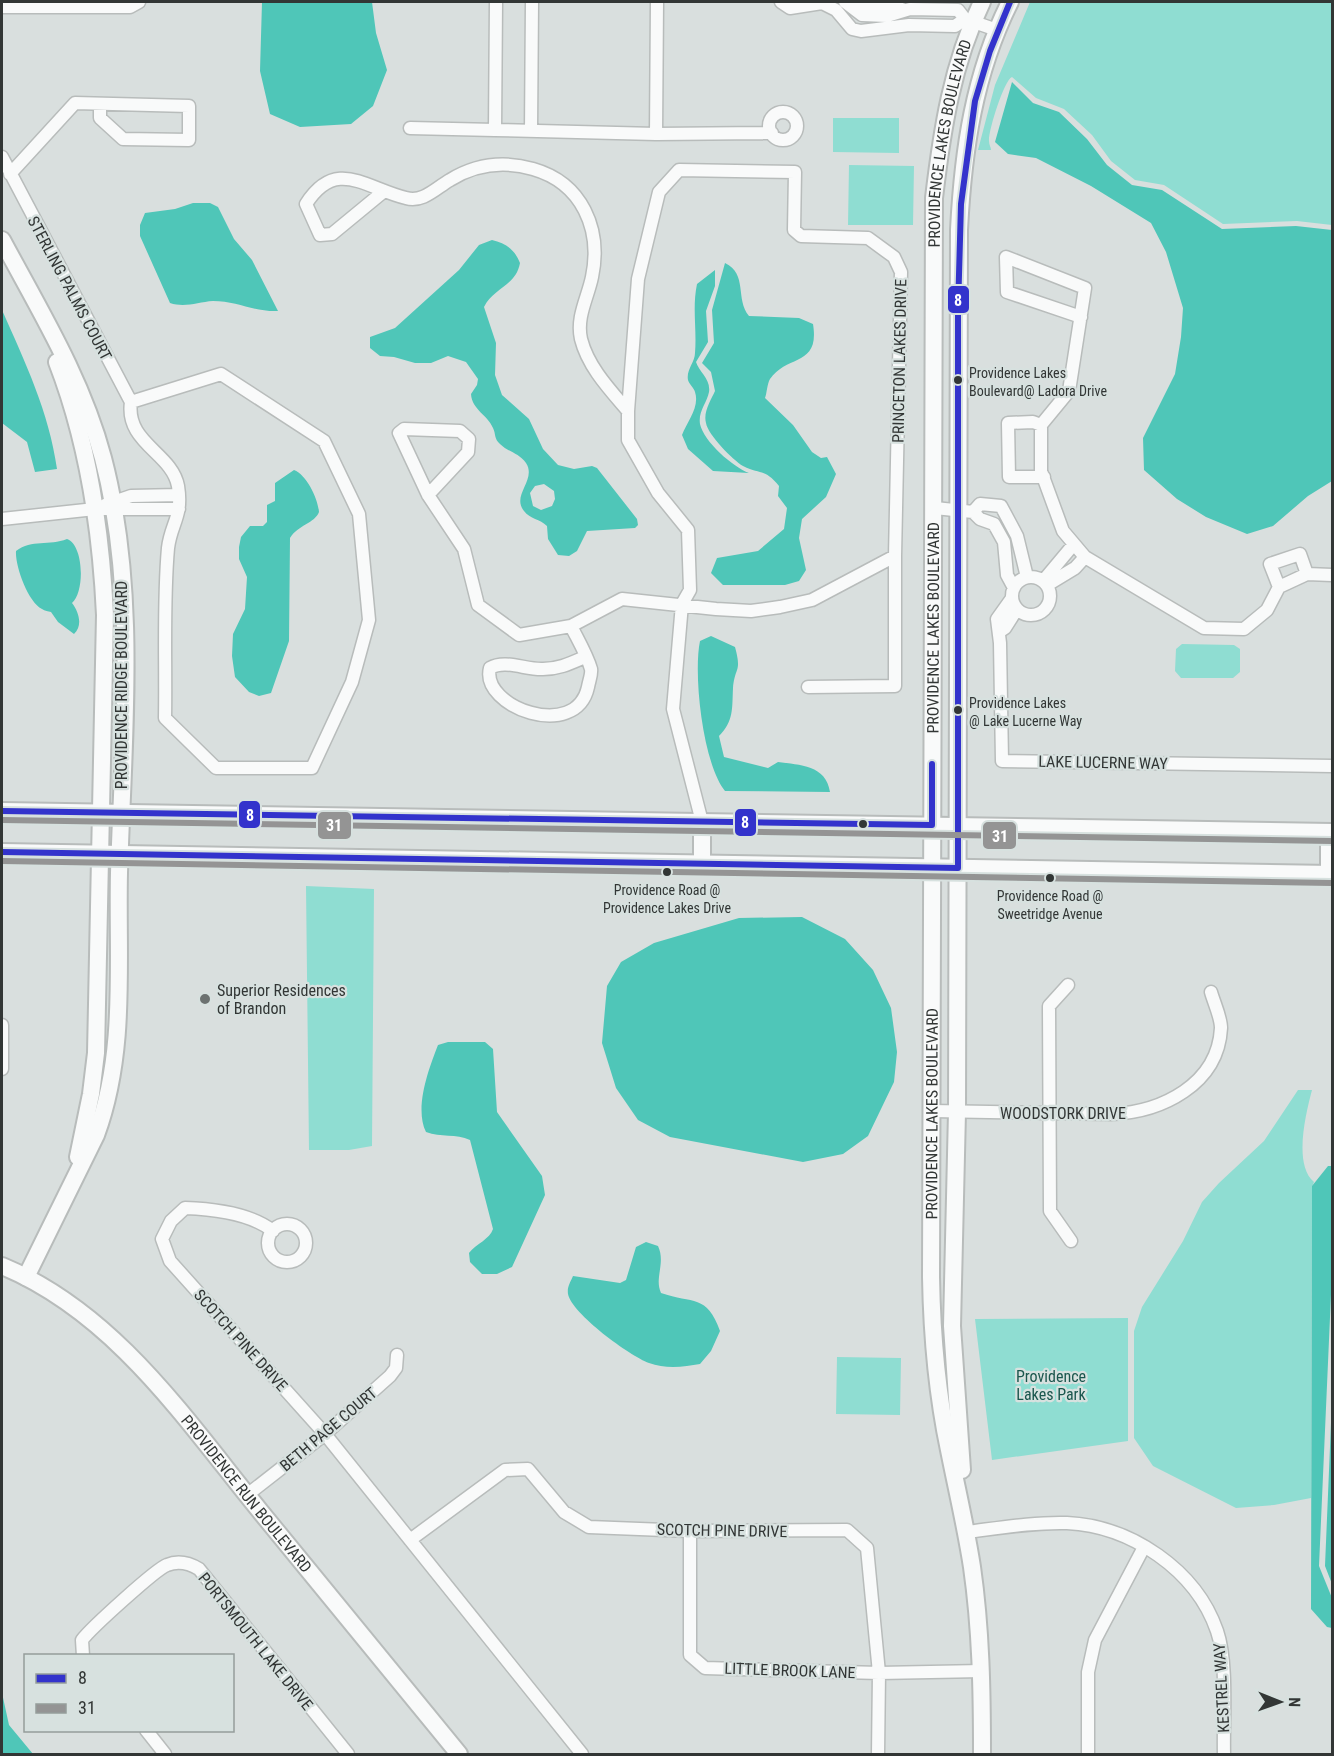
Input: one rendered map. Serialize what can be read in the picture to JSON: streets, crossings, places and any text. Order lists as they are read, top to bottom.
{
  "streets": {
    "street": [
      "PROVIDENCE LAKES BOULEVARD",
      "STERLING PALMS COURT",
      "PRINCETON LAKES DRIVE",
      "PROVIDENCE RIDGE BOULEVARD",
      "LAKE LUCERNE WAY",
      "WOODSTORK DRIVE",
      "SCOTCH PINE DRIVE",
      "BETH PAGE COURT",
      "PROVIDENCE RUN BOULEVARD",
      "PORTSMOUTH LAKE DRIVE",
      "LITTLE BROOK LANE",
      "KESTREL WAY"
    ]
  },
  "crossings": [
    ["PROVIDENCE LAKES BOULEVARD", "WOODSTORK DRIVE"],
    ["PROVIDENCE LAKES BOULEVARD", "LITTLE BROOK LANE"],
    ["PROVIDENCE LAKES BOULEVARD", "KESTREL WAY"],
    ["PROVIDENCE RIDGE BOULEVARD", "PROVIDENCE RUN BOULEVARD"],
    ["SCOTCH PINE DRIVE", "BETH PAGE COURT"],
    ["SCOTCH PINE DRIVE", "LITTLE BROOK LANE"],
    ["BETH PAGE COURT", "PROVIDENCE RUN BOULEVARD"]
  ],
  "parks": ["Providence Lakes Park"],
  "places": [
    "Providence Lakes Boulevard@ Ladora Drive",
    "Providence Lakes @ Lake Lucerne Way",
    "Providence Road @ Providence Lakes Drive",
    "Providence Road @ Sweetridge Avenue",
    "Superior Residences of Brandon"
  ],
  "lines": ["transit line 8", "transit line 31"],
  "legend": ["8", "31"],
  "north": "right"
}
